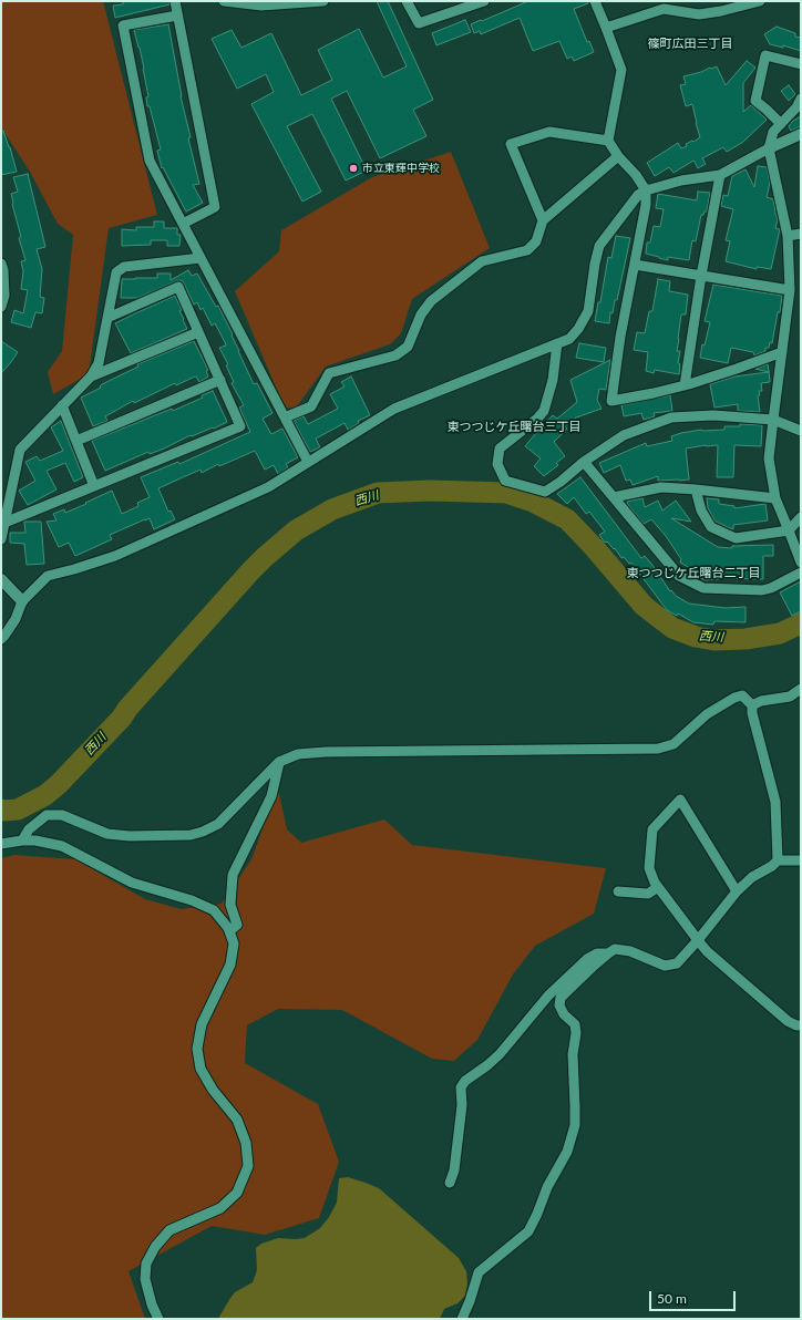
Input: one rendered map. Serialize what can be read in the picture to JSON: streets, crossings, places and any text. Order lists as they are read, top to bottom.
{
  "districts": ["篠町広田三丁目", "東つつじケ丘曙台三丁目", "東つつじケ丘曙台二丁目"],
  "water": ["西川"],
  "places": ["市立東輝中学校"],
  "scale_bar": "50 m"
}
